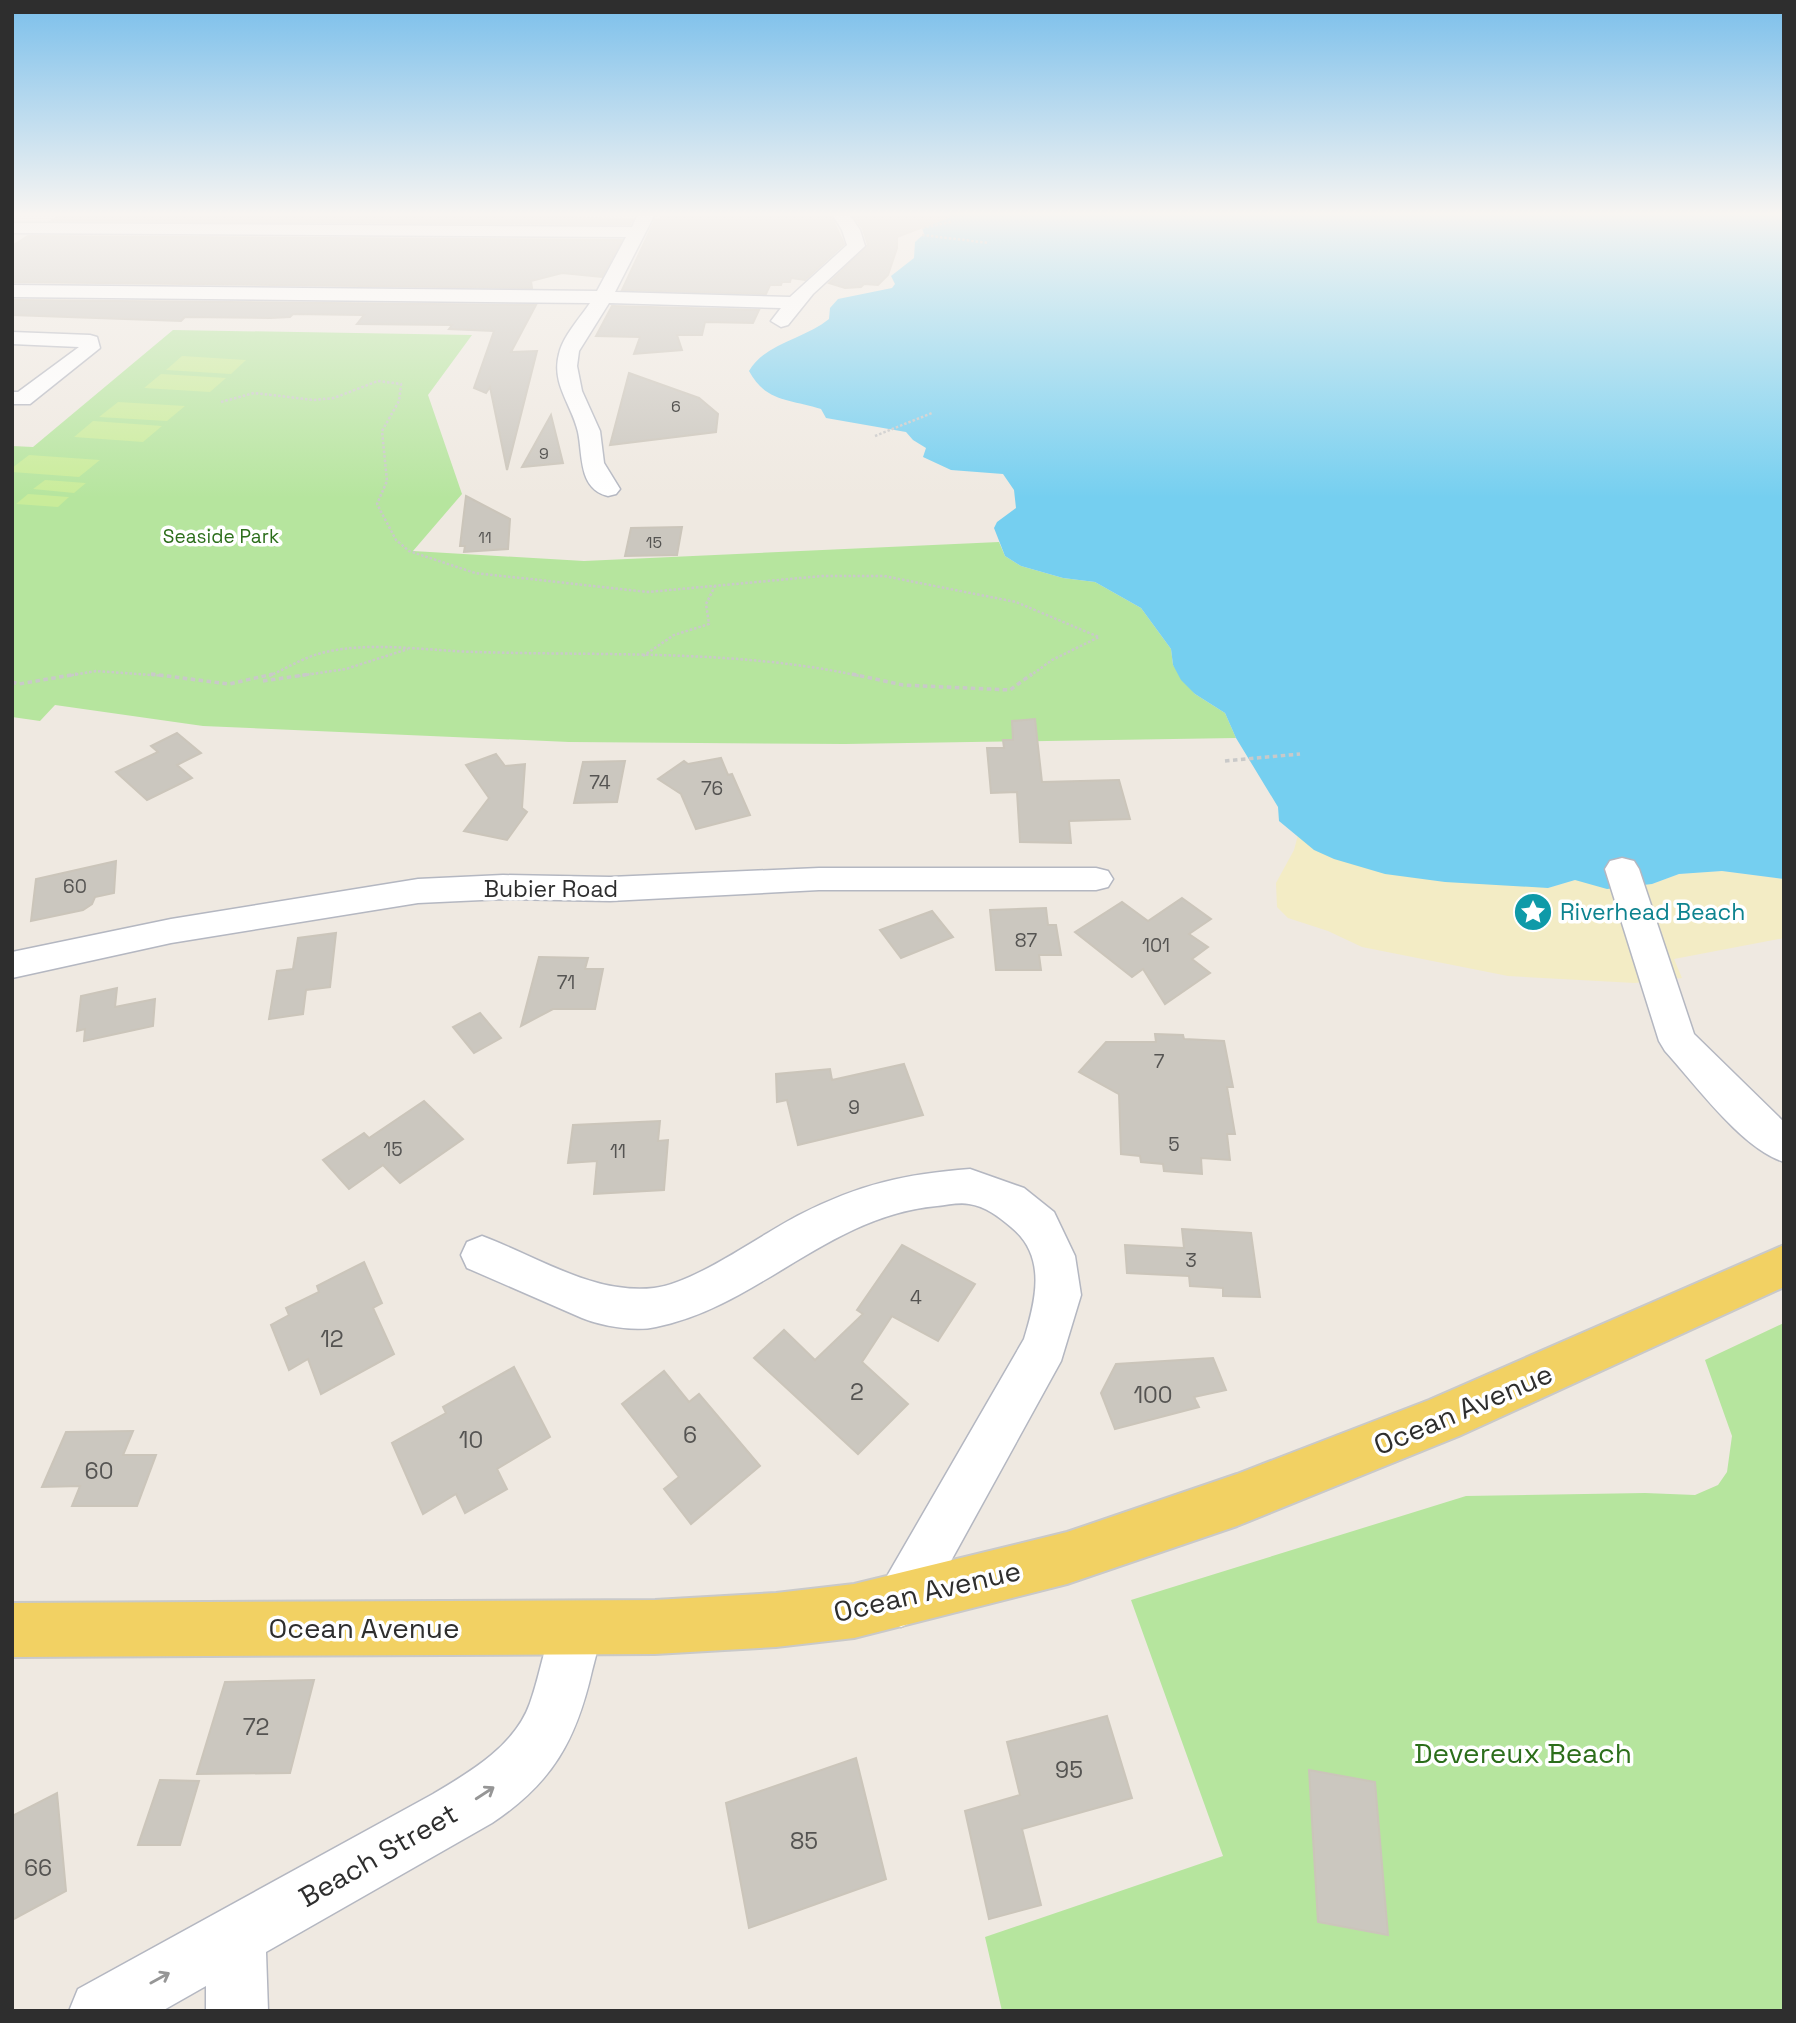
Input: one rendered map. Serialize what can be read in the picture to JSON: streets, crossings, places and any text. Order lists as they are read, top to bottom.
{
  "streets": {
    "main road": ["Ocean Avenue"],
    "street": ["Bubier Road", "Beach Street"]
  },
  "crossings": [
    ["Ocean Avenue", "Beach Street"]
  ],
  "one_way": ["Beach Street"],
  "parks": ["Seaside Park", "Devereux Beach"],
  "places": {
    "place": ["Riverhead Beach"]
  },
  "house_numbers": [
    "6",
    "9",
    "11",
    "15",
    "74",
    "76",
    "60",
    "87",
    "101",
    "71",
    "7",
    "9",
    "5",
    "15",
    "11",
    "3",
    "4",
    "12",
    "2",
    "100",
    "6",
    "10",
    "60",
    "72",
    "95",
    "85",
    "66"
  ]
}
